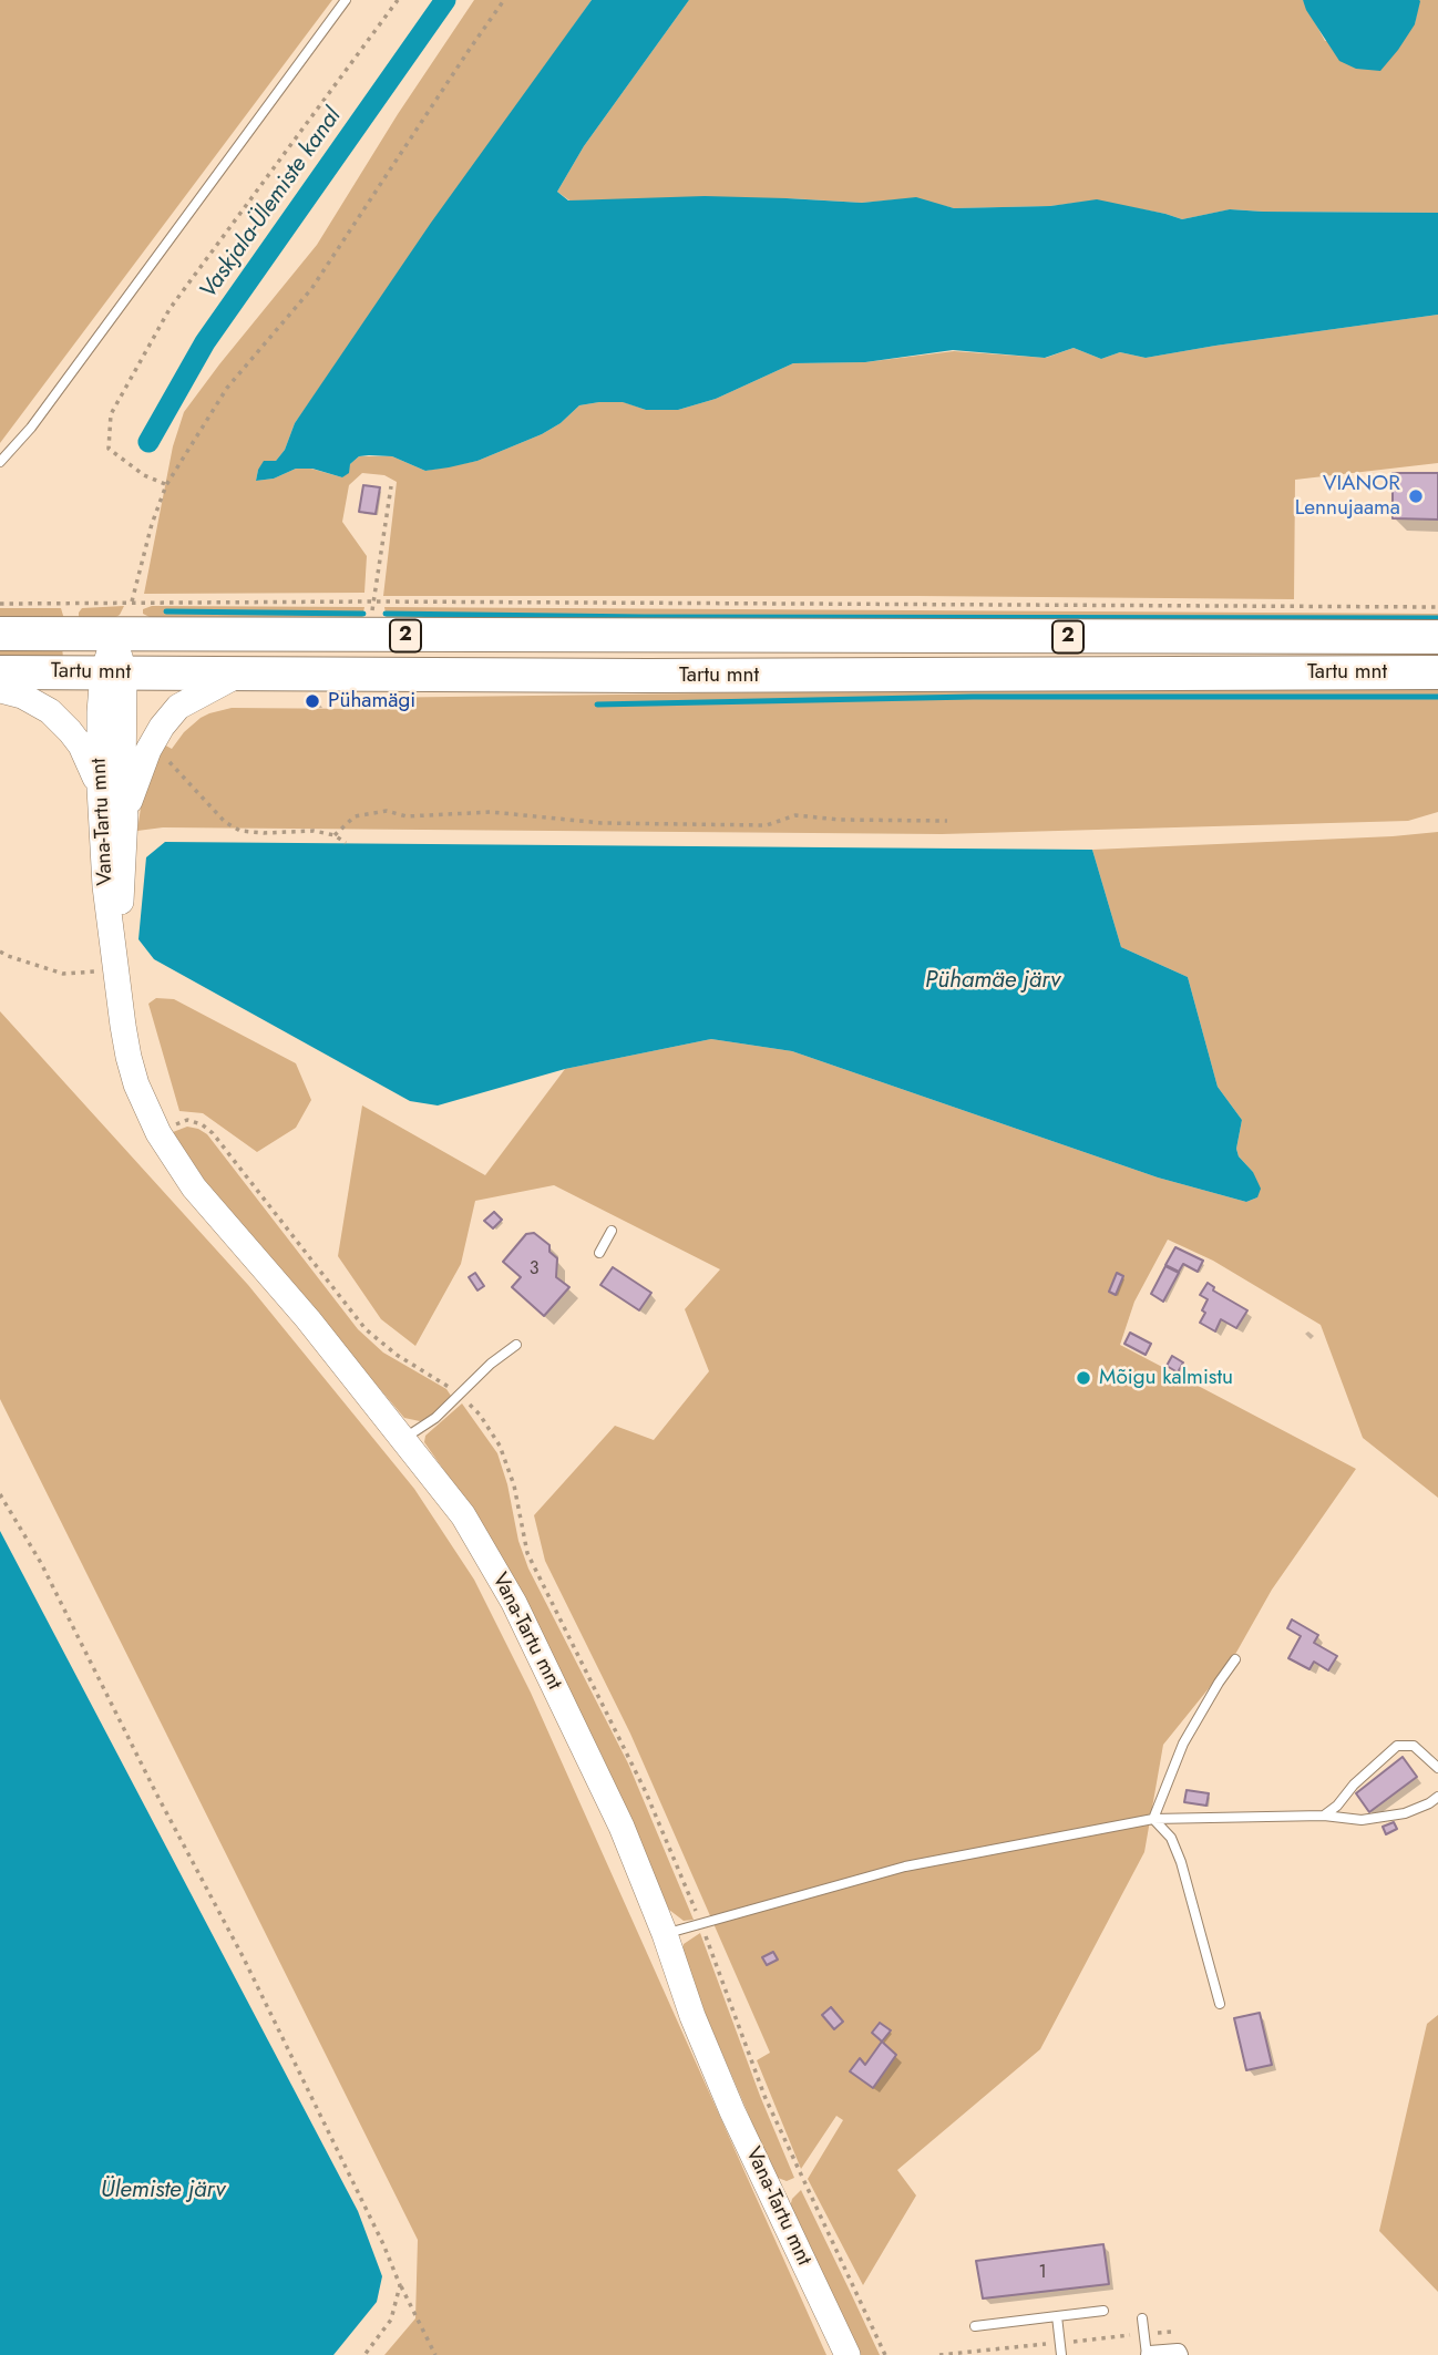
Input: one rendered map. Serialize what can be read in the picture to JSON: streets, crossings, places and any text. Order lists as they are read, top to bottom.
{
  "streets": {
    "highway": ["2", "Tartu mnt"],
    "street": ["Vana-Tartu mnt"]
  },
  "crossings": [
    ["Tartu mnt", "Vana-Tartu mnt"]
  ],
  "water": ["Vaskjala-Ülemiste kanal", "Pühamäe järv", "Ülemiste järv"],
  "places": ["VIANOR Lennujaama", "Pühamägi", "Mõigu kalmistu"],
  "house_numbers": ["3", "1"]
}
